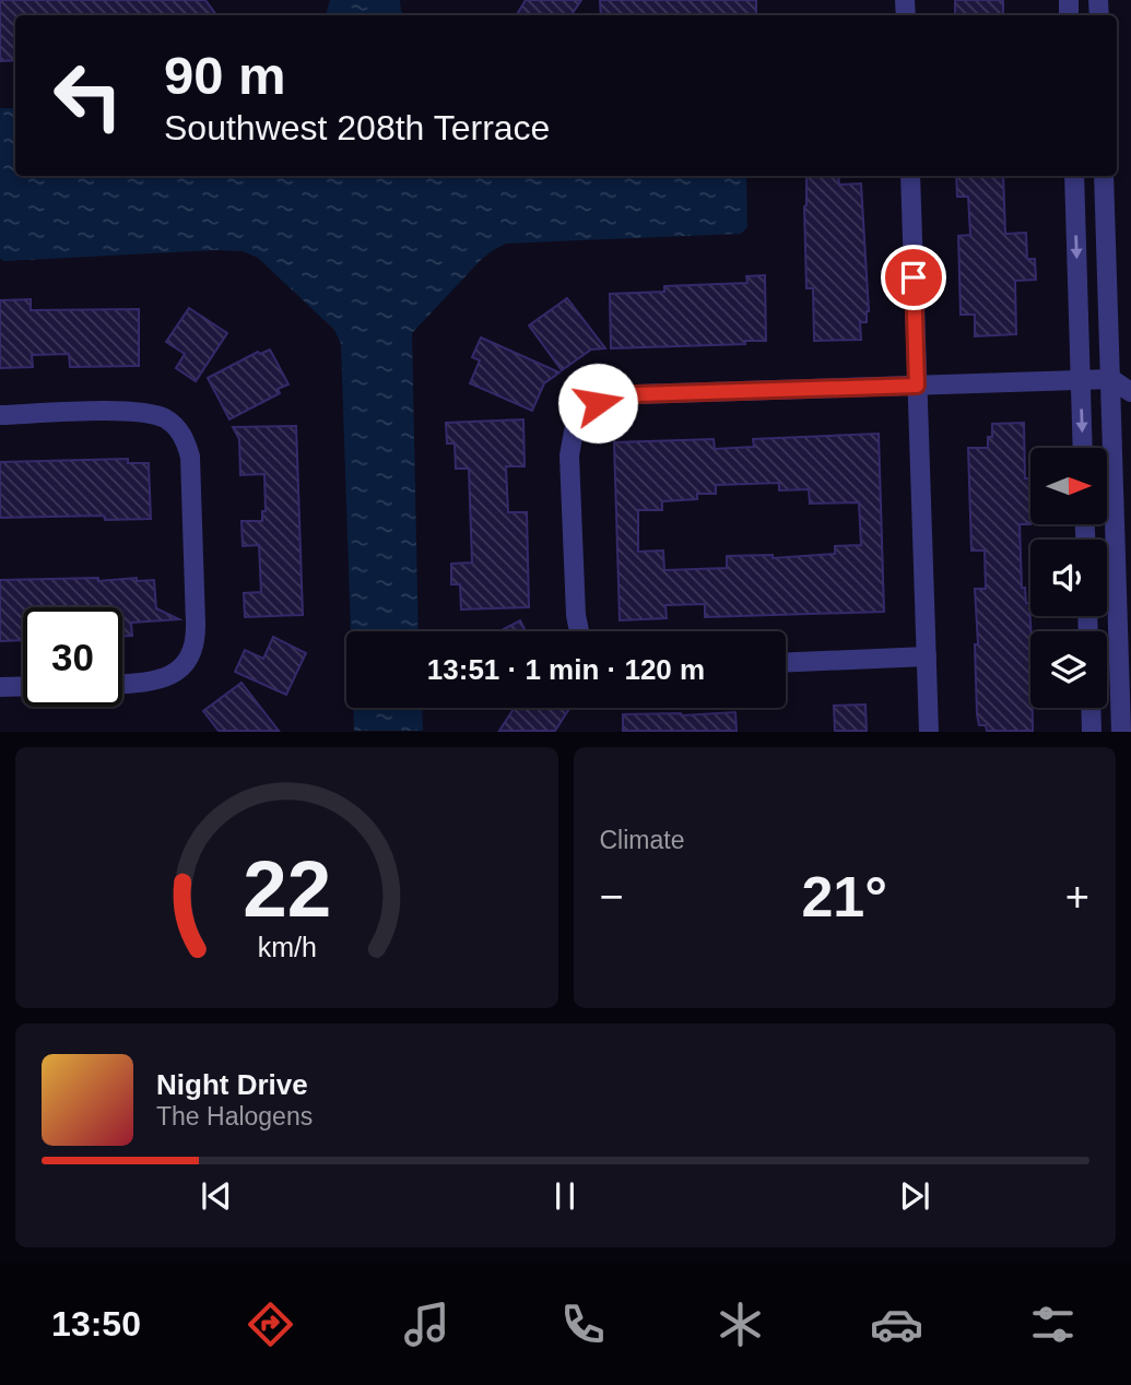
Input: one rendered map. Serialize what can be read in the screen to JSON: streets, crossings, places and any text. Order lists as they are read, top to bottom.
{
  "north": "right",
  "page": {
    "turn": ["90 m", "Southwest 208th Terrace"],
    "limit": "30",
    "trip": "13:51 · 1 min · 120 m",
    "tile": "Climate",
    "heat": ["−", "21°", "+"],
    "song": ["Night Drive", "The Halogens"],
    "tabs": "13:50",
    "gauge": ["22", "km/h"]
  }
}
